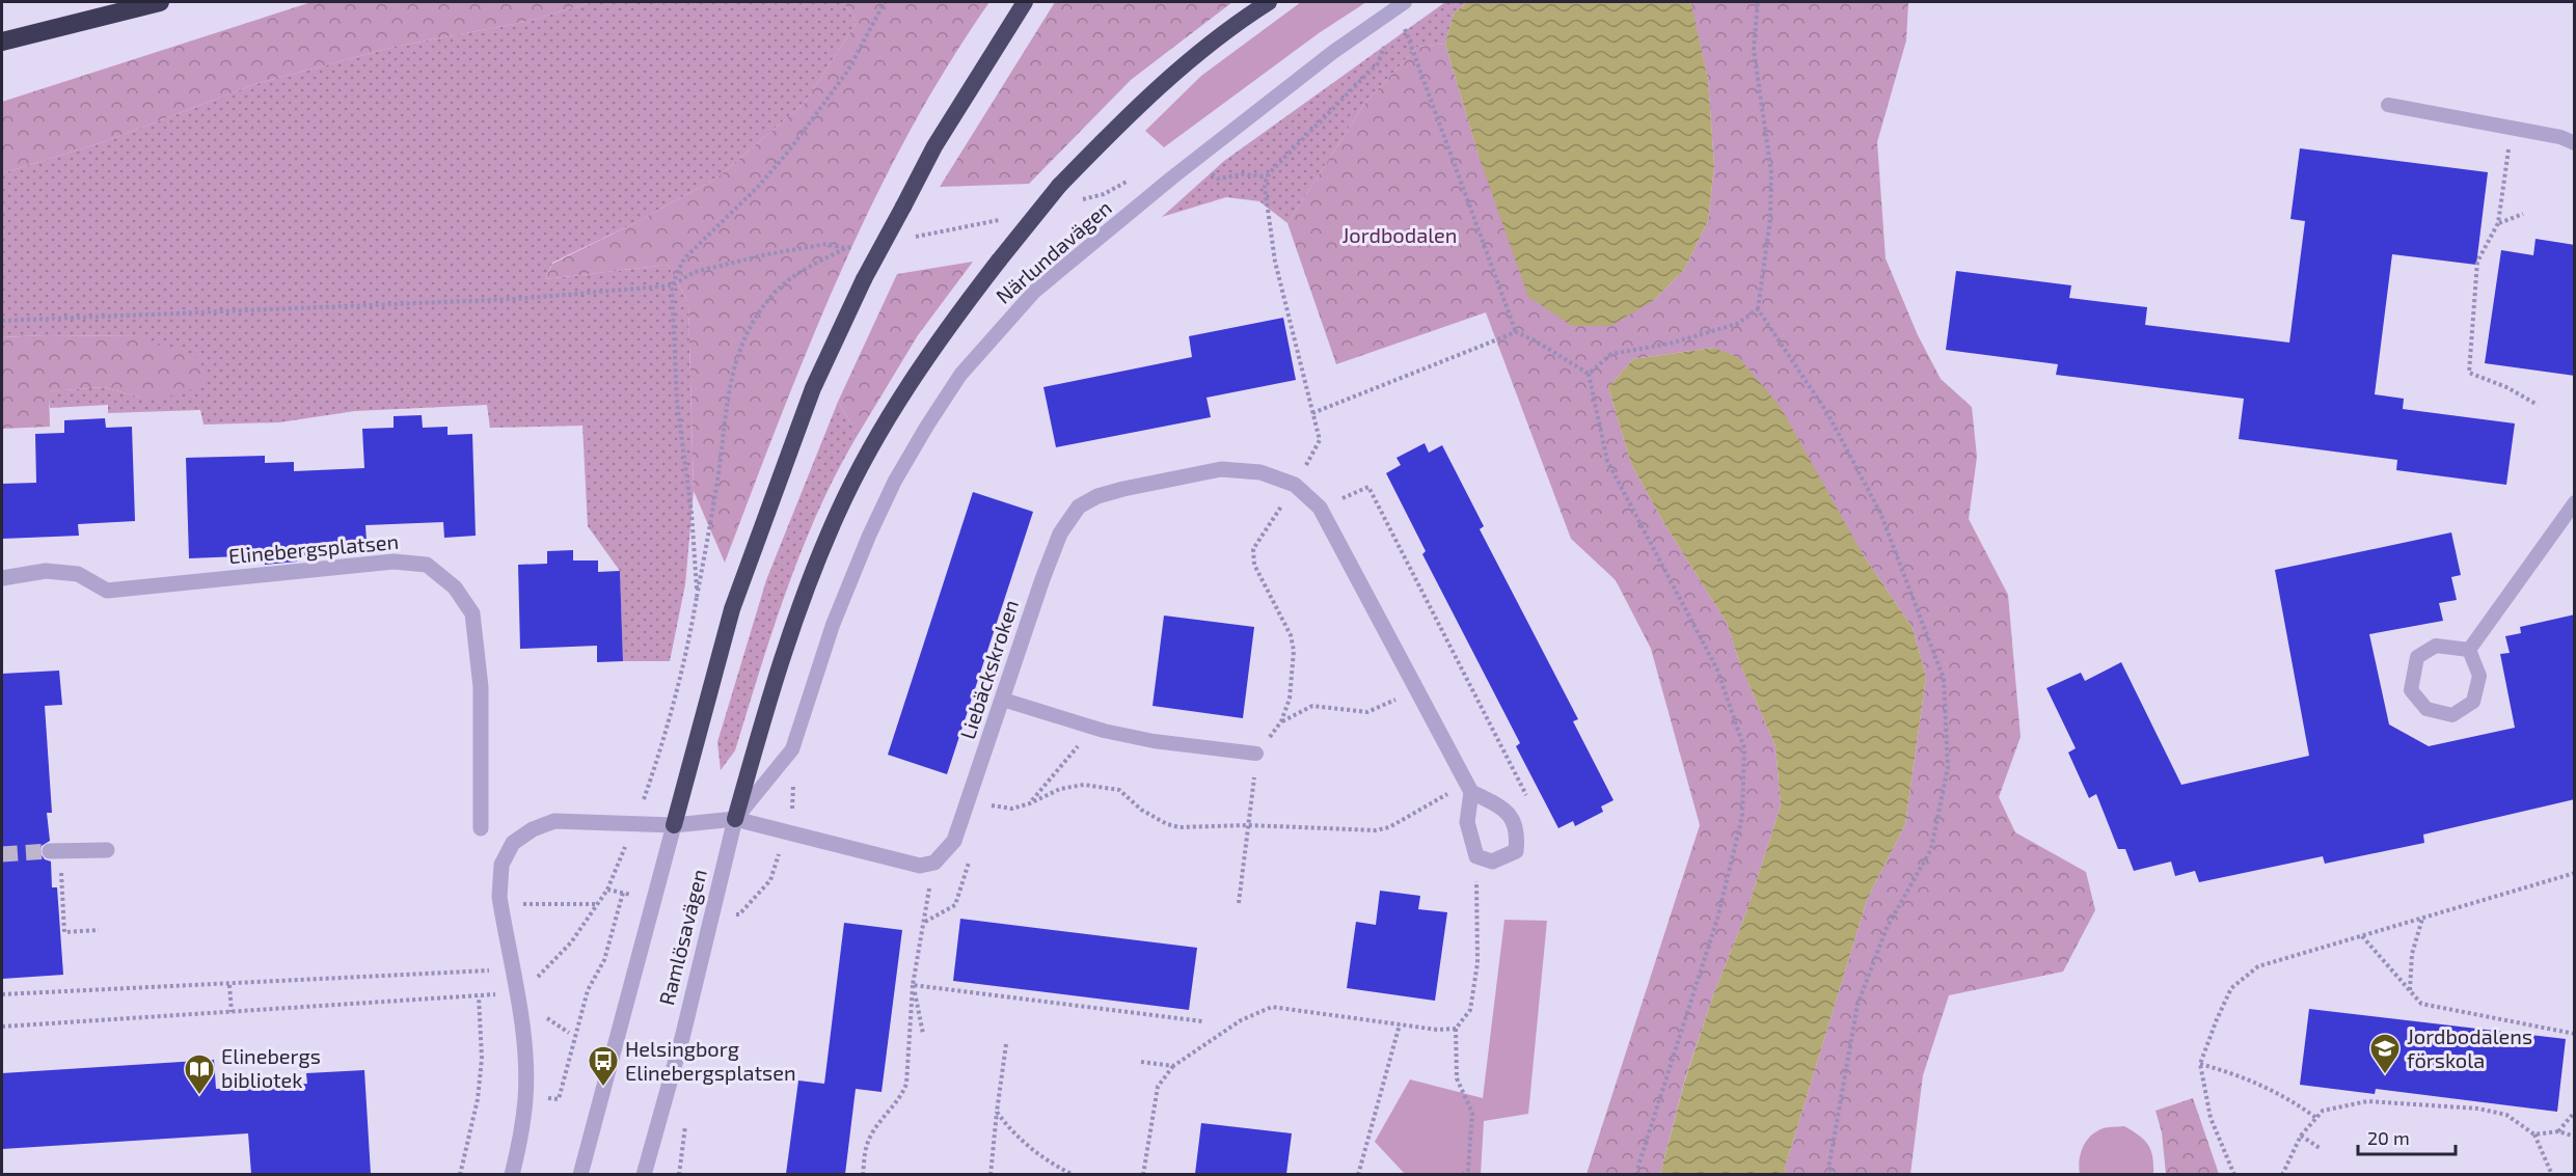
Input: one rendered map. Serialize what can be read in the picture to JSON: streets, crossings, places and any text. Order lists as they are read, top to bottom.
{
  "streets": {
    "street": ["Elinebergsplatsen", "Liebäckskroken", "Ramlösavägen"],
    "lane": ["Närlundavägen"]
  },
  "crossings": [
    ["Närlundavägen", "Ramlösavägen"]
  ],
  "parks": ["Jordbodalen"],
  "places": {
    "school or university": ["Jordbodalens förskola"],
    "bus stop": ["Helsingborg Elinebergsplatsen"],
    "library": ["Elinebergs bibliotek"]
  },
  "scale_bar": "20 m"
}
